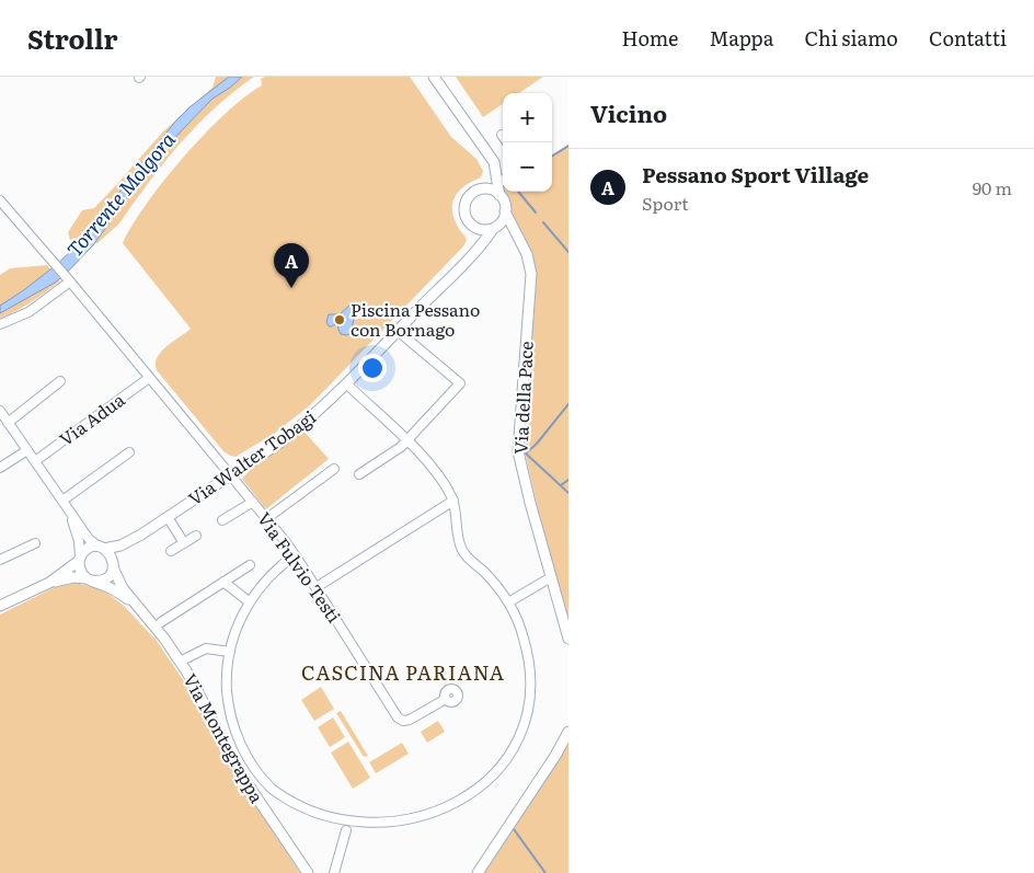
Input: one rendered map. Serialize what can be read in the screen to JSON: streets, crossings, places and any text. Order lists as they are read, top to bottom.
{
  "streets": {
    "street": [
      "Via della Pace",
      "Via Adua",
      "Via Walter Tobagi",
      "Via Fulvio Testi",
      "Via Montegrappa"
    ]
  },
  "crossings": [
    ["Via della Pace", "Via Walter Tobagi"],
    ["Via Adua", "Via Fulvio Testi"],
    ["Via Walter Tobagi", "Via Fulvio Testi"],
    ["Via Walter Tobagi", "Via Montegrappa"]
  ],
  "districts": ["CASCINA PARIANA"],
  "water": ["Torrente Molgora"],
  "places": ["Piscina Pessano con Bornago"],
  "page": {
    "header": "Strollr",
    "nav": [
      "Home",
      "Mappa",
      "Chi siamo",
      "Contatti"
    ],
    "heading": "Vicino",
    "map_buttons": ["+", "−"],
    "list": [
      {
        "mark": "A",
        "name": "Pessano Sport Village",
        "note": "Sport",
        "value": "90 m"
      }
    ],
    "pins": "A"
  }
}
